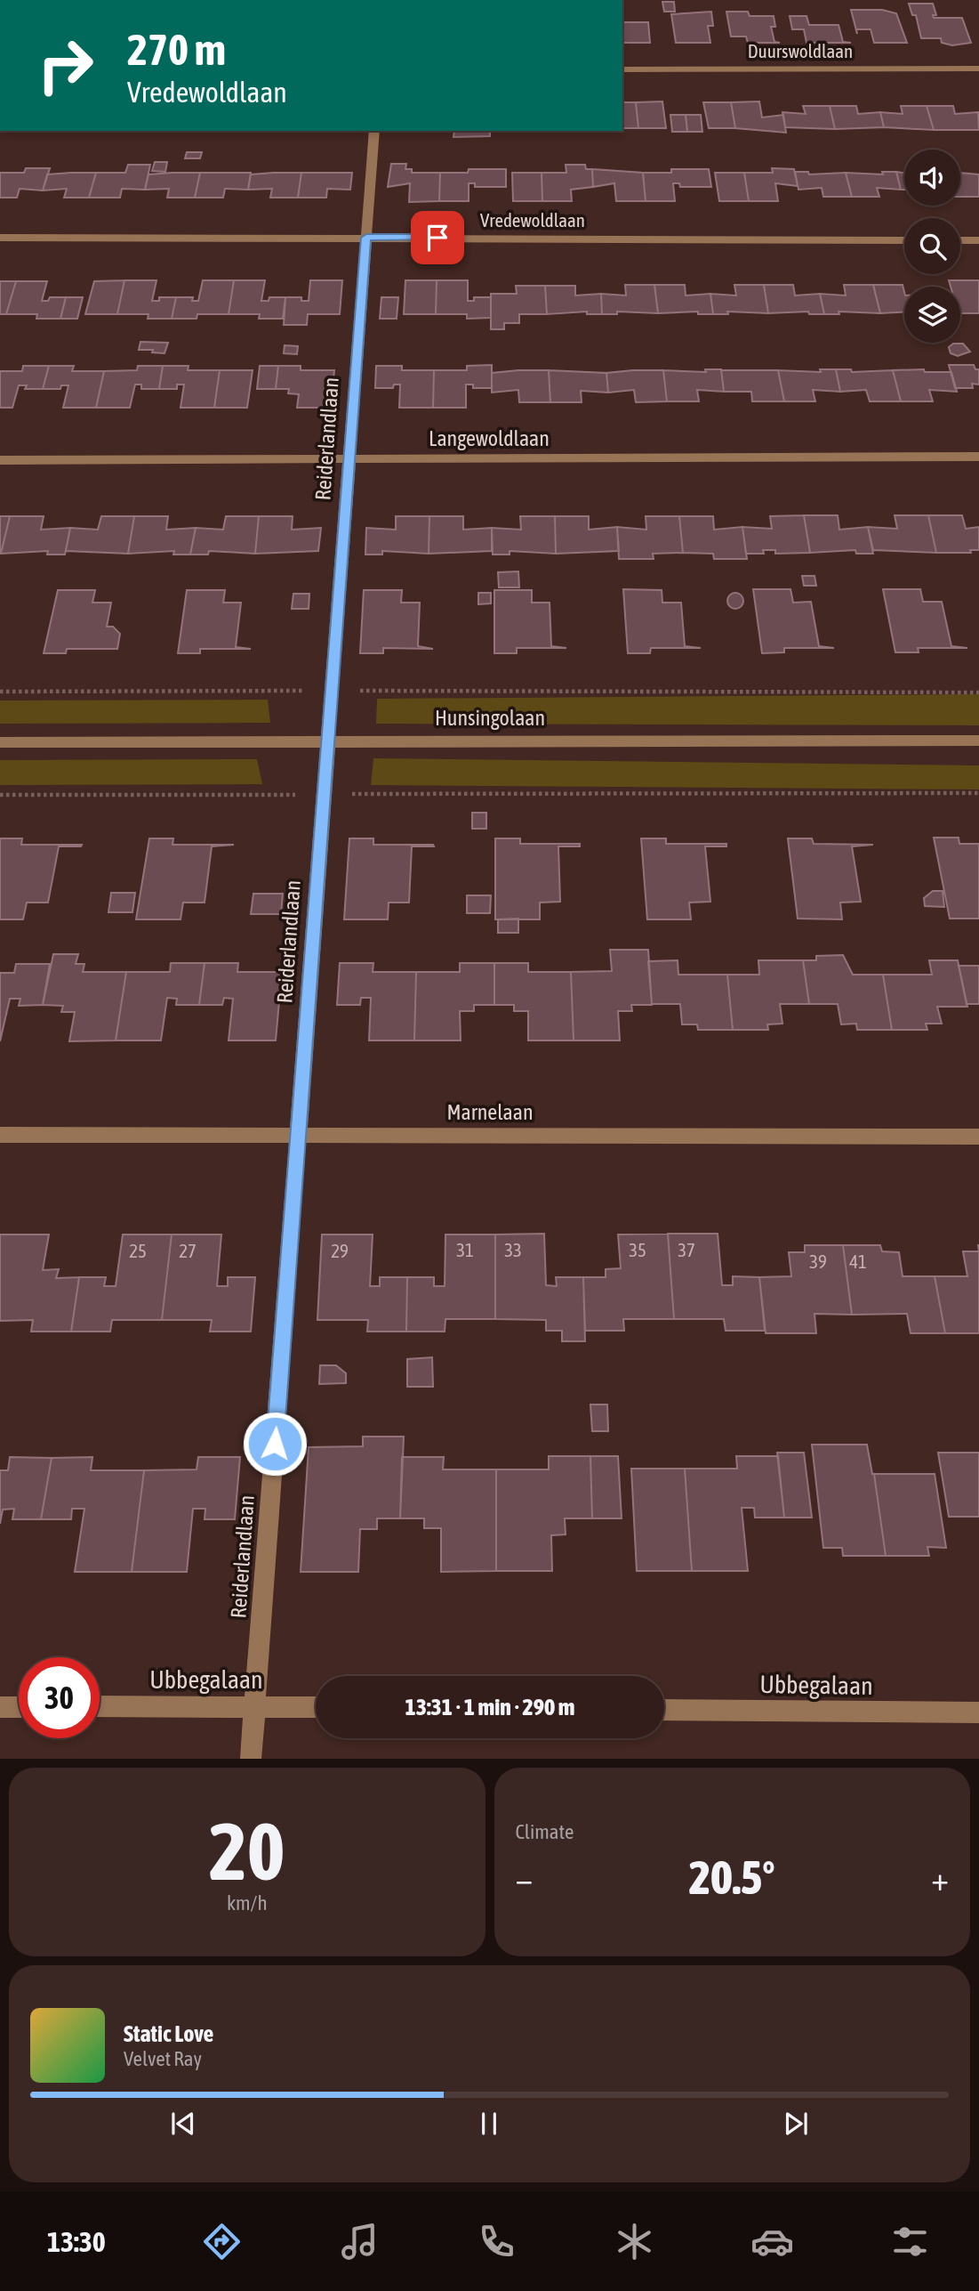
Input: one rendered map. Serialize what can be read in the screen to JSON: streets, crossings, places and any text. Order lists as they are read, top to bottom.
{
  "streets": {
    "street": [
      "Duurswoldlaan",
      "Vredewoldlaan",
      "Reiderlandlaan",
      "Langewoldlaan",
      "Hunsingolaan",
      "Marnelaan",
      "Ubbegalaan"
    ]
  },
  "crossings": [
    ["Vredewoldlaan", "Reiderlandlaan"],
    ["Reiderlandlaan", "Langewoldlaan"],
    ["Reiderlandlaan", "Hunsingolaan"],
    ["Reiderlandlaan", "Marnelaan"],
    ["Reiderlandlaan", "Ubbegalaan"]
  ],
  "house_numbers": [
    "31",
    "33",
    "35",
    "37",
    "25",
    "27",
    "29",
    "39",
    "41"
  ],
  "page": {
    "turn": ["270 m", "Vredewoldlaan"],
    "limit": "30",
    "trip": "13:31 · 1 min · 290 m",
    "tile": [
      ["20", "km/h"],
      "Climate"
    ],
    "heat": ["−", "20.5°", "+"],
    "song": ["Static Love", "Velvet Ray"],
    "tabs": "13:30"
  }
}
